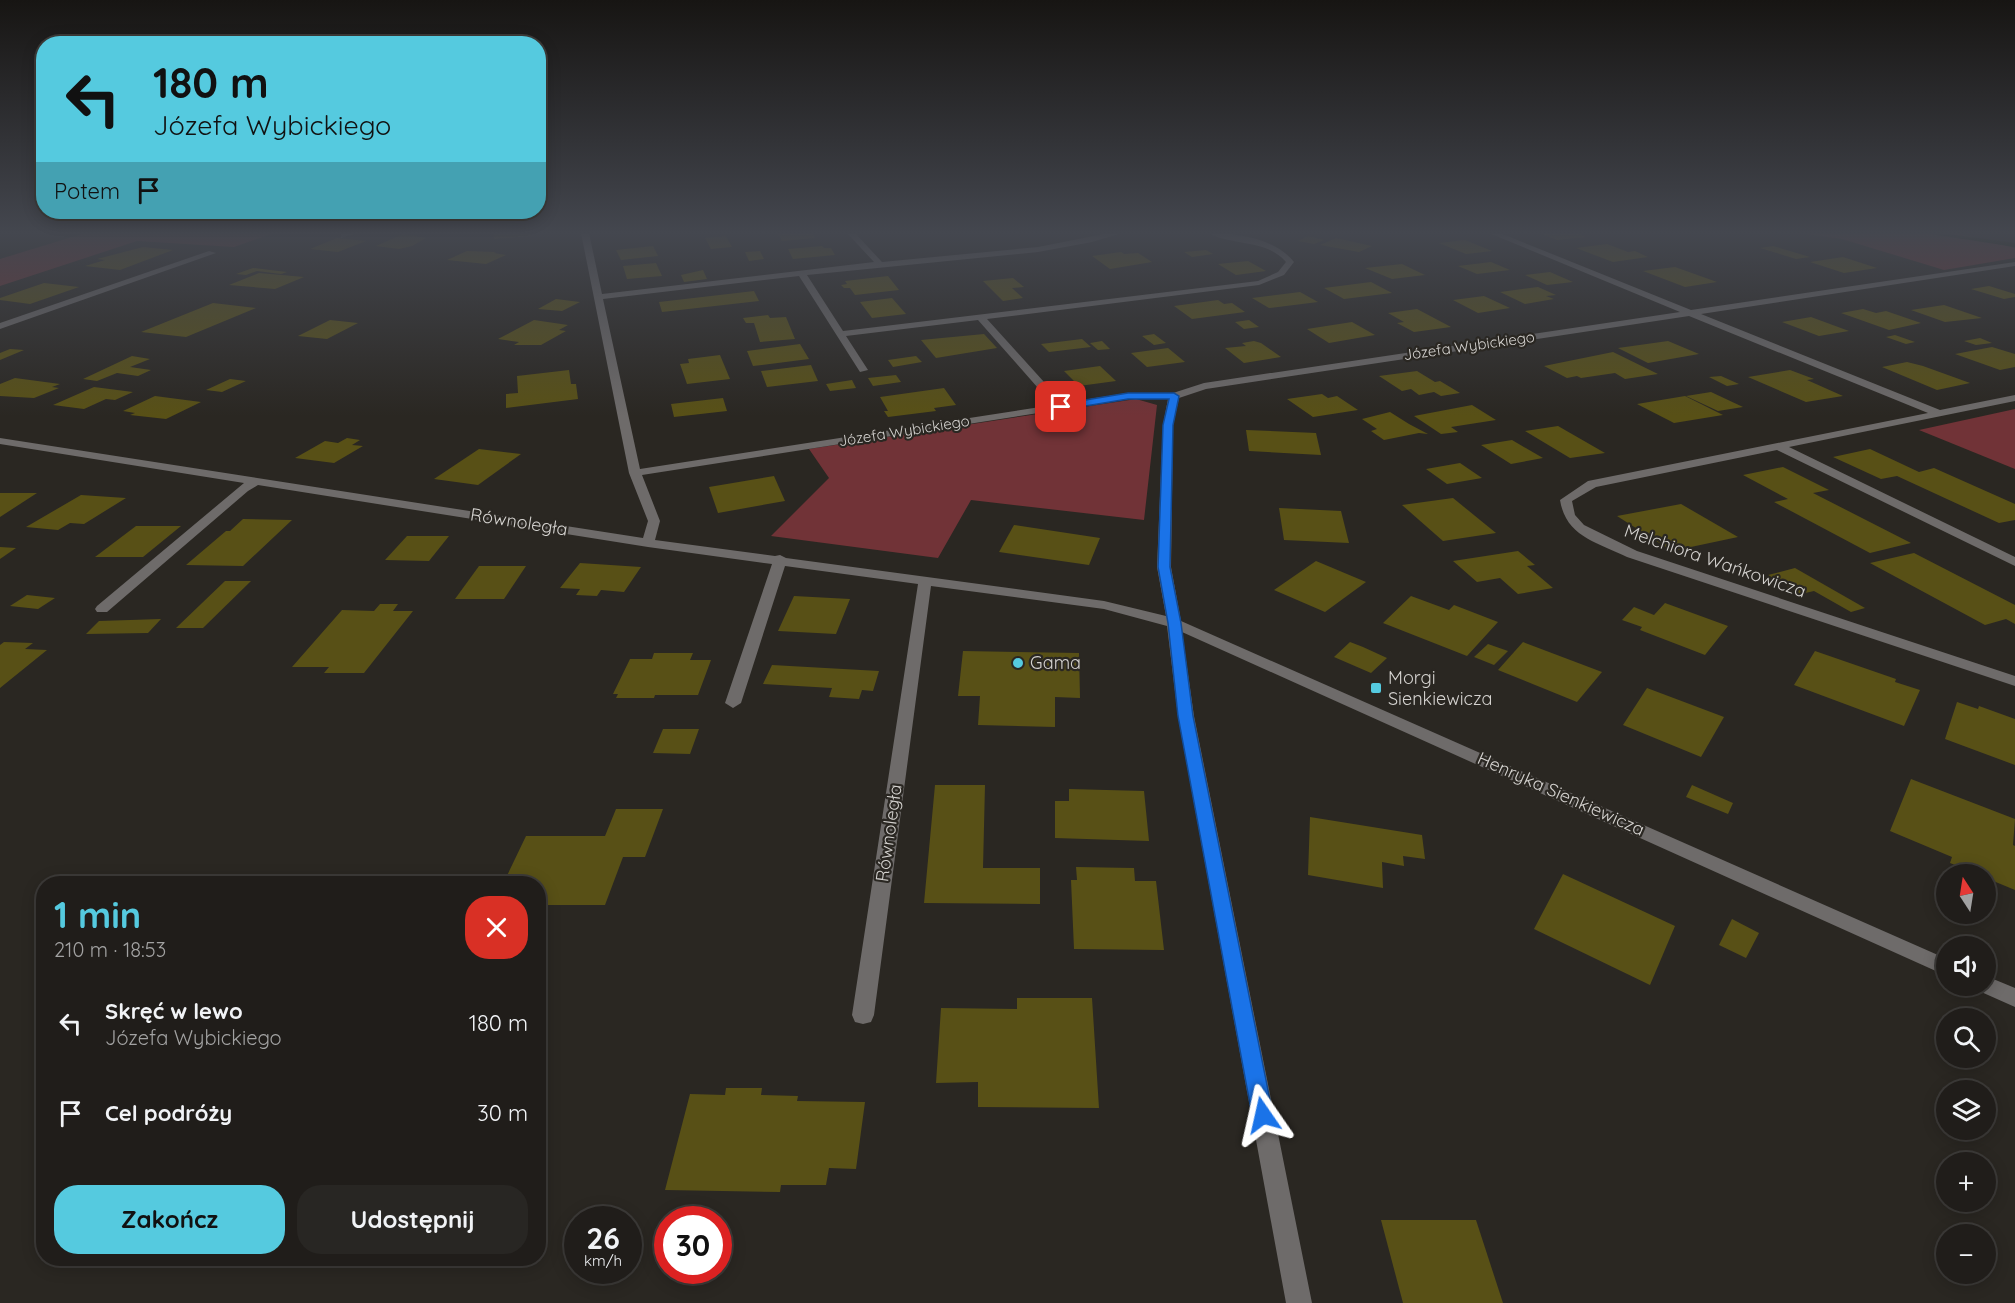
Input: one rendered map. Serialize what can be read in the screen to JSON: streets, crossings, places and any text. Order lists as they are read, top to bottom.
{
  "streets": {
    "street": [
      "Józefa Wybickiego",
      "Równoległa",
      "Melchiora Wańkowicza",
      "Henryka Sienkiewicza"
    ]
  },
  "crossings": [
    ["Równoległa", "Henryka Sienkiewicza"]
  ],
  "places": {
    "other": ["Gama"],
    "transit": ["Morgi Sienkiewicza"]
  },
  "north": "top",
  "page": {
    "turn": ["180 m", "Józefa Wybickiego"],
    "then": "Potem",
    "map_buttons": ["+", "−"],
    "heading": ["1 min", "210 m · 18:53"],
    "list": [
      {
        "name": "Skręć w lewo",
        "note": "Józefa Wybickiego",
        "value": "180 m"
      },
      {
        "name": "Cel podróży",
        "value": "30 m"
      }
    ],
    "buttons": ["Zakończ", "Udostępnij"],
    "speed": "26 km/h",
    "limit": "30"
  }
}
